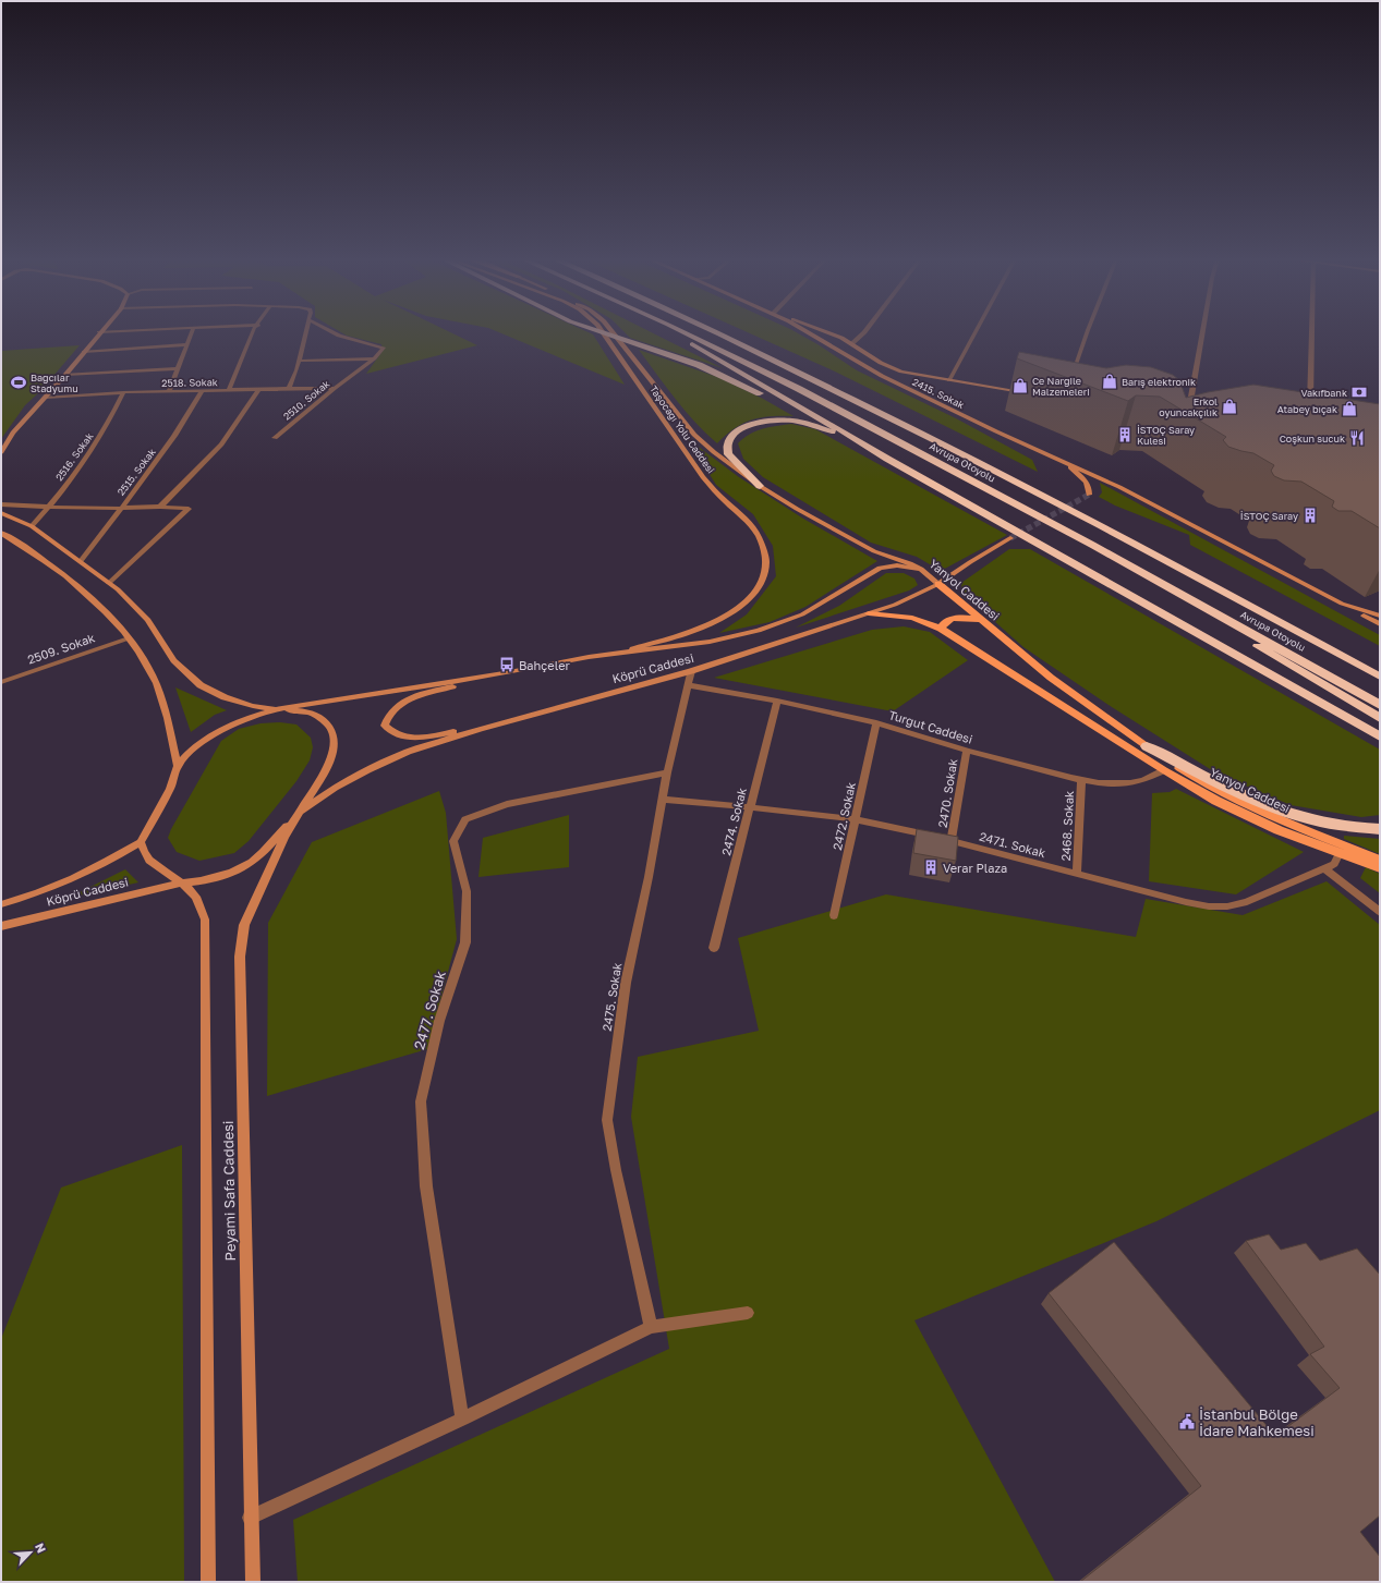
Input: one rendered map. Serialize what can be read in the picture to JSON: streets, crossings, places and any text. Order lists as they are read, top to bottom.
{
  "streets": {
    "highway": ["Avrupa Otoyolu"],
    "main road": [
      "2415. Sokak",
      "Taşocağı Yolu Caddesi",
      "Yanyol Caddesi",
      "Köprü Caddesi",
      "Peyami Safa Caddesi"
    ],
    "street": [
      "2518. Sokak",
      "2510. Sokak",
      "2516. Sokak",
      "2515. Sokak",
      "2509. Sokak",
      "Turgut Caddesi",
      "2470. Sokak",
      "2472. Sokak",
      "2474. Sokak",
      "2468. Sokak",
      "2471. Sokak",
      "2475. Sokak",
      "2477. Sokak"
    ]
  },
  "crossings": [
    ["2518. Sokak", "2510. Sokak"],
    ["2518. Sokak", "2516. Sokak"],
    ["2518. Sokak", "2515. Sokak"],
    ["Taşocağı Yolu Caddesi", "Köprü Caddesi"],
    ["Yanyol Caddesi", "Köprü Caddesi"],
    ["Köprü Caddesi", "2475. Sokak"],
    ["Köprü Caddesi", "Peyami Safa Caddesi"],
    ["Turgut Caddesi", "2470. Sokak"],
    ["Turgut Caddesi", "2472. Sokak"],
    ["Turgut Caddesi", "2474. Sokak"],
    ["Turgut Caddesi", "2468. Sokak"],
    ["Turgut Caddesi", "2475. Sokak"],
    ["2470. Sokak", "2471. Sokak"],
    ["2472. Sokak", "2471. Sokak"],
    ["2474. Sokak", "2471. Sokak"],
    ["2468. Sokak", "2471. Sokak"],
    ["2471. Sokak", "2475. Sokak"],
    ["2475. Sokak", "2477. Sokak"]
  ],
  "places": {
    "shop": [
      "Barış elektronik",
      "Ce Nargile Malzemeleri",
      "Erkol oyuncakçılık",
      "Atabey bıçak"
    ],
    "sports": ["Bağcılar Stadyumu"],
    "bank": ["Vakıfbank"],
    "building": ["İSTOÇ Saray Kulesi", "İSTOÇ Saray", "Verar Plaza"],
    "restaurant": ["Coşkun sucuk"],
    "bus stop": ["Bahçeler"],
    "public building": ["İstanbul Bölge İdare Mahkemesi"]
  },
  "north": "top right"
}
